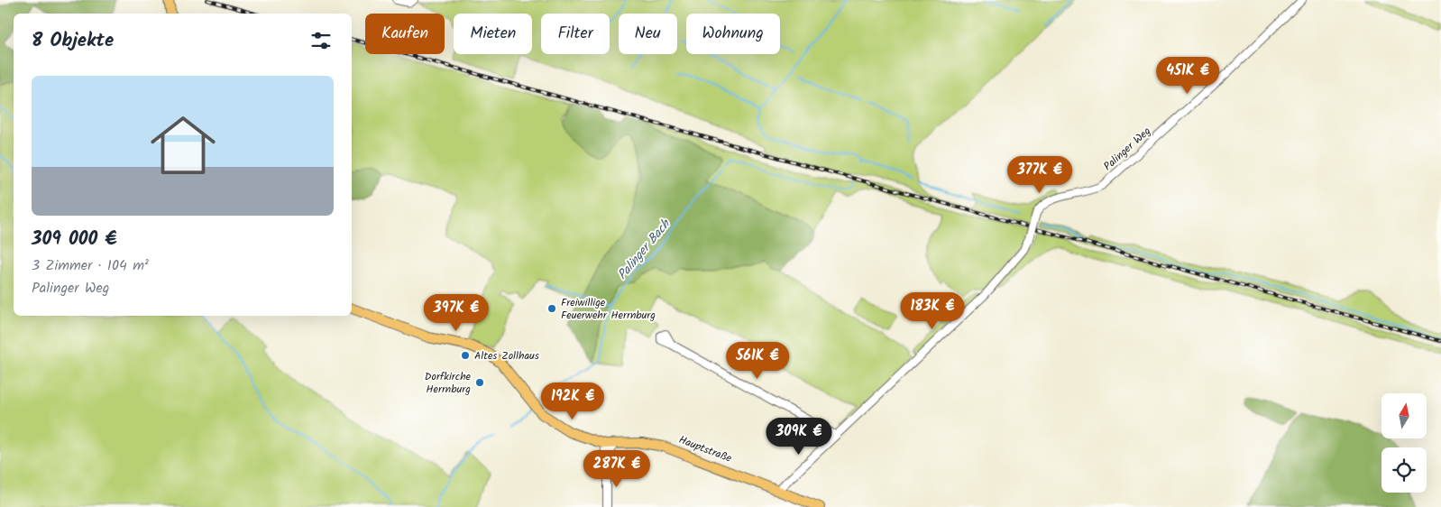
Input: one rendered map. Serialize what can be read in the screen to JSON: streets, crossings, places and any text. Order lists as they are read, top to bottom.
{
  "streets": {
    "main road": ["Hauptstraße"],
    "street": ["Palinger Weg"]
  },
  "crossings": [
    ["Palinger Weg", "Hauptstraße"]
  ],
  "water": ["Palinger Bach"],
  "places": ["Freiwillige Feuerwehr Herrnburg", "Altes Zollhaus", "Dorfkirche Herrnburg"],
  "north": "top",
  "page": {
    "chip": [
      "Kaufen",
      "Mieten",
      "Filter",
      "Neu",
      "Wohnung"
    ],
    "heading": "8 Objekte",
    "price": [
      "451K €",
      "377K €",
      "183K €",
      "397K €",
      "561K €",
      "192K €",
      "309K €",
      "287K €"
    ],
    "list": [
      {
        "name": "309 000 €",
        "note": "3 Zimmer · 104 m² · Palinger Weg"
      }
    ]
  }
}
